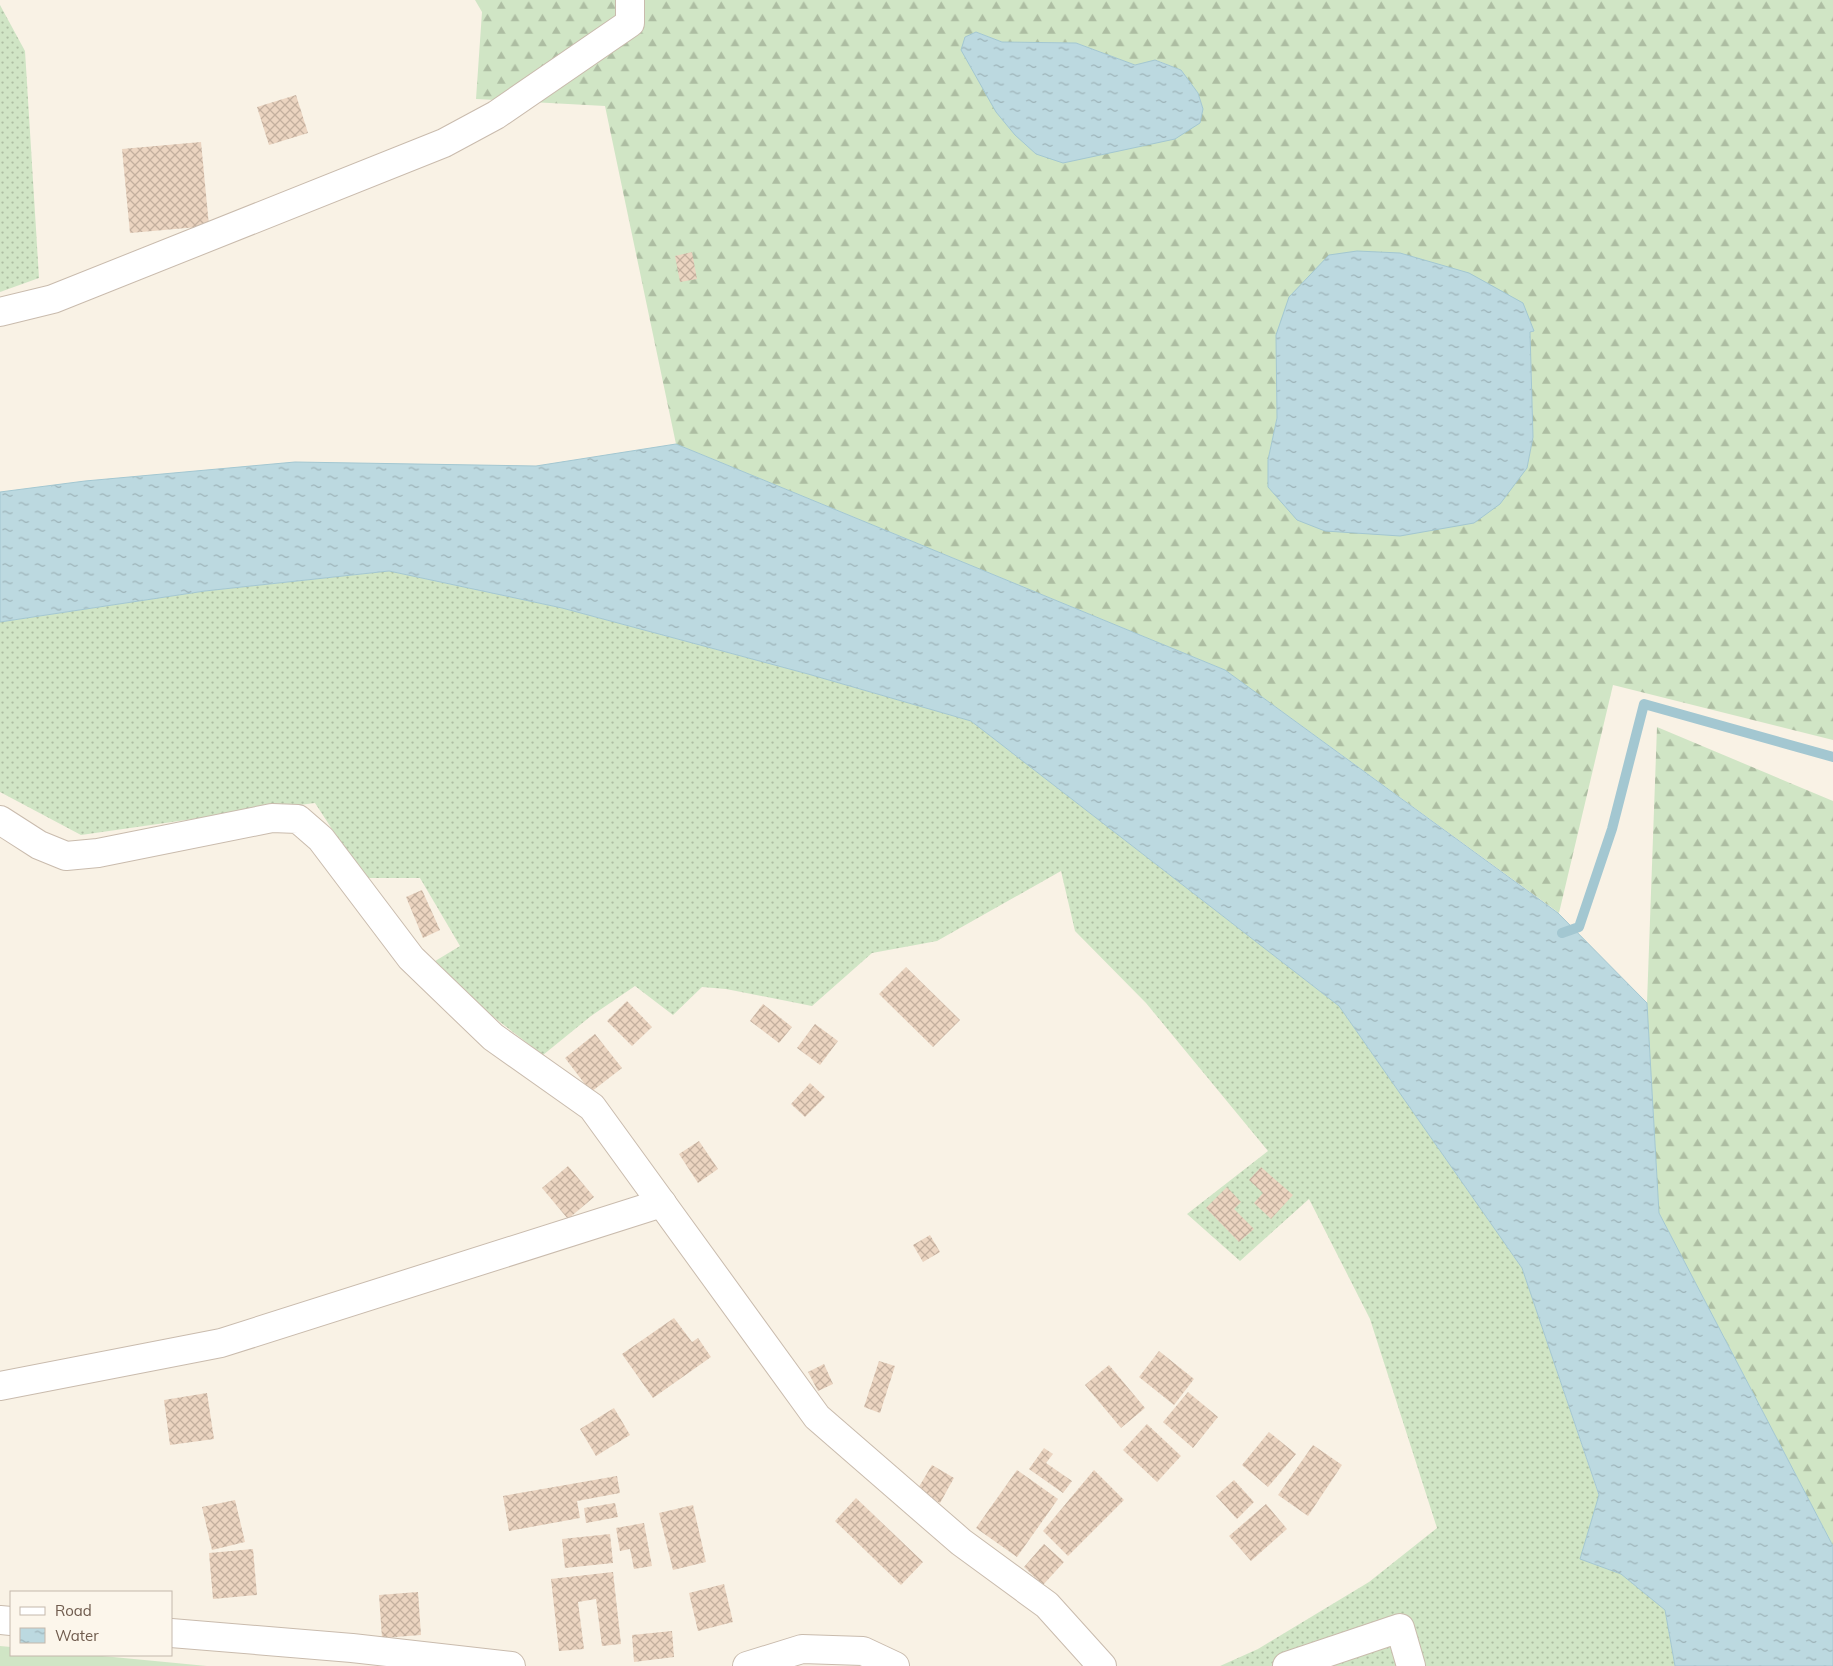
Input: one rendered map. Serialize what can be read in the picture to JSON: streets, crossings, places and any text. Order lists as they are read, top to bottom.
{
  "legend": ["Road", "Water"]
}
